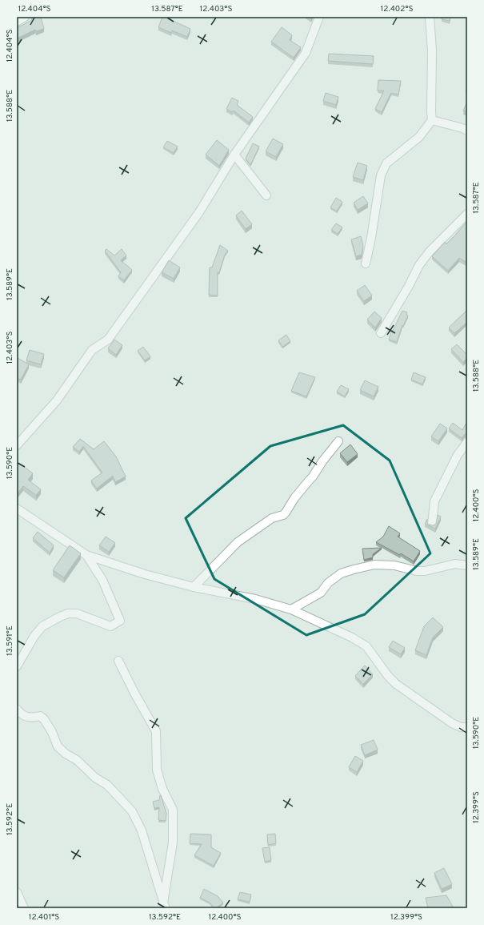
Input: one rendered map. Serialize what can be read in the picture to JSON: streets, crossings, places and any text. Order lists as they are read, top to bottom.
{
  "coordinates": [
    "12.404°S",
    "13.587°E",
    "12.403°S",
    "12.402°S",
    "13.588°E",
    "13.589°E",
    "13.590°E",
    "12.400°S",
    "13.591°E",
    "12.399°S",
    "13.592°E",
    "12.401°S"
  ]
}
